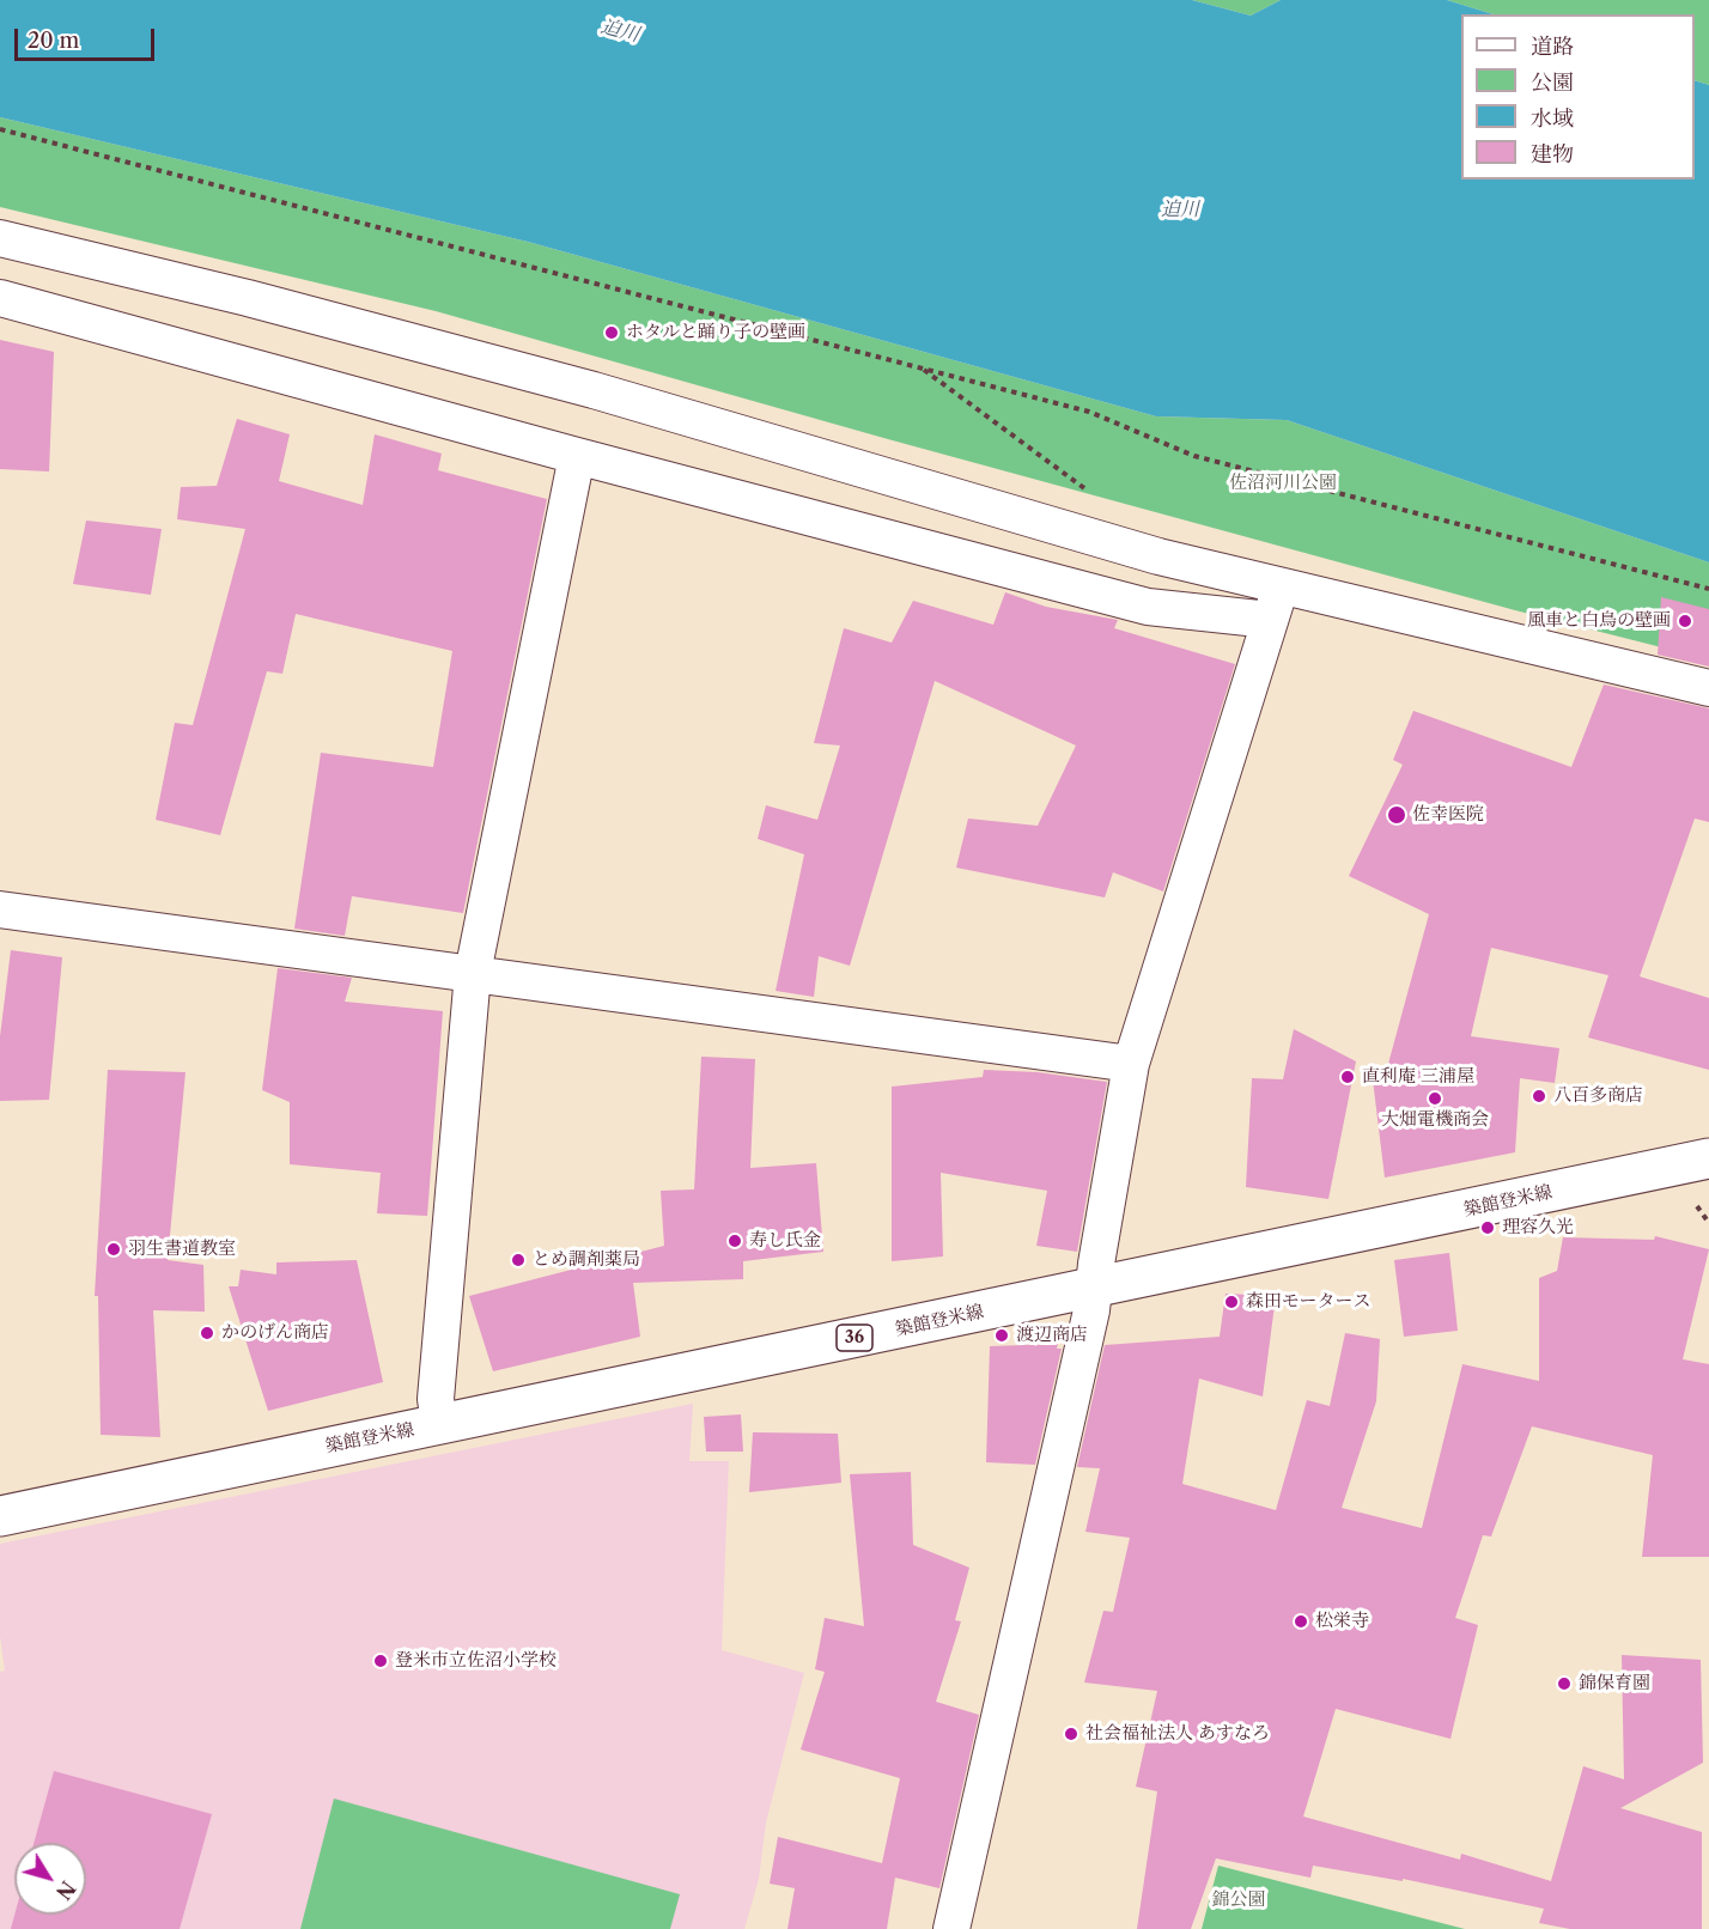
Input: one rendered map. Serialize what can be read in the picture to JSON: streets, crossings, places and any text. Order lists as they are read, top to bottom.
{
  "streets": {
    "main road": ["築館登米線", "36"]
  },
  "water": ["迫川"],
  "parks": ["佐沼河川公園", "錦公園"],
  "places": [
    "ホタルと踊り子の壁画",
    "風車と白鳥の壁画",
    "佐幸医院",
    "直利庵 三浦屋",
    "八百多商店",
    "大畑電機商会",
    "理容久光",
    "寿し氏金",
    "羽生書道教室",
    "とめ調剤薬局",
    "森田モータース",
    "かのげん商店",
    "渡辺商店",
    "松栄寺",
    "登米市立佐沼小学校",
    "錦保育園",
    "社会福祉法人 あすなろ"
  ],
  "legend": [
    "道路",
    "公園",
    "水域",
    "建物"
  ],
  "scale_bar": "20 m",
  "north": "bottom right"
}
